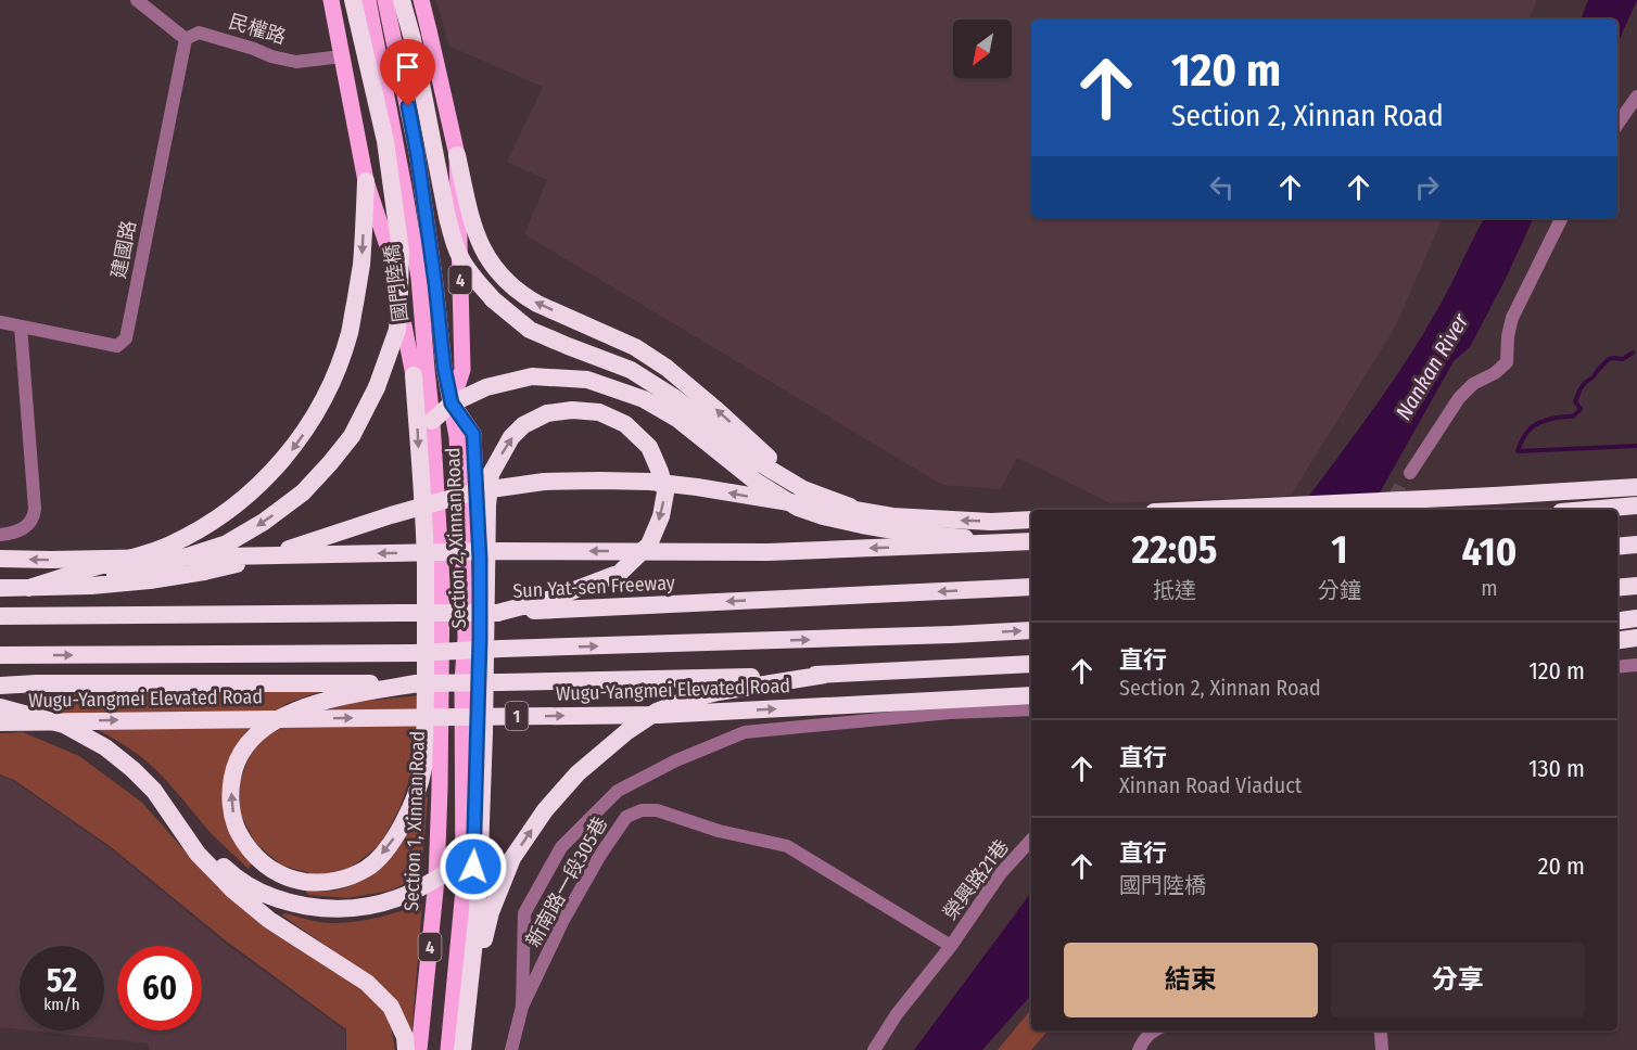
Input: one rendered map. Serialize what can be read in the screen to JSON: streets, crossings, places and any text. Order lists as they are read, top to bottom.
{
  "streets": {
    "highway": ["Sun Yat-sen Freeway", "Wugu-Yangmei Elevated Road", "1"],
    "main road": [
      "4",
      "國門陸橋",
      "Section 2, Xinnan Road",
      "Section 1, Xinnan Road"
    ],
    "street": [
      "民權路",
      "建國路",
      "榮興路21巷",
      "新南路一段305巷"
    ]
  },
  "crossings": [
    ["民權路", "建國路"],
    ["民權路", "4"],
    ["4", "國門陸橋"],
    ["4", "Section 2, Xinnan Road"],
    ["國門陸橋", "Section 2, Xinnan Road"],
    ["Section 2, Xinnan Road", "Section 1, Xinnan Road"],
    ["榮興路21巷", "新南路一段305巷"]
  ],
  "water": ["Nankan River"],
  "north": "bottom left",
  "page": {
    "turn": ["120 m", "Section 2, Xinnan Road"],
    "eta": [
      "22:05",
      "抵達",
      "1",
      "分鐘",
      "410",
      "m"
    ],
    "list": [
      {
        "name": "直行",
        "note": "Section 2, Xinnan Road",
        "value": "120 m"
      },
      {
        "name": "直行",
        "note": "Xinnan Road Viaduct",
        "value": "130 m"
      },
      {
        "name": "直行",
        "note": "國門陸橋",
        "value": "20 m"
      }
    ],
    "buttons": ["結束", "分享"],
    "speed": "52 km/h",
    "limit": "60"
  }
}
